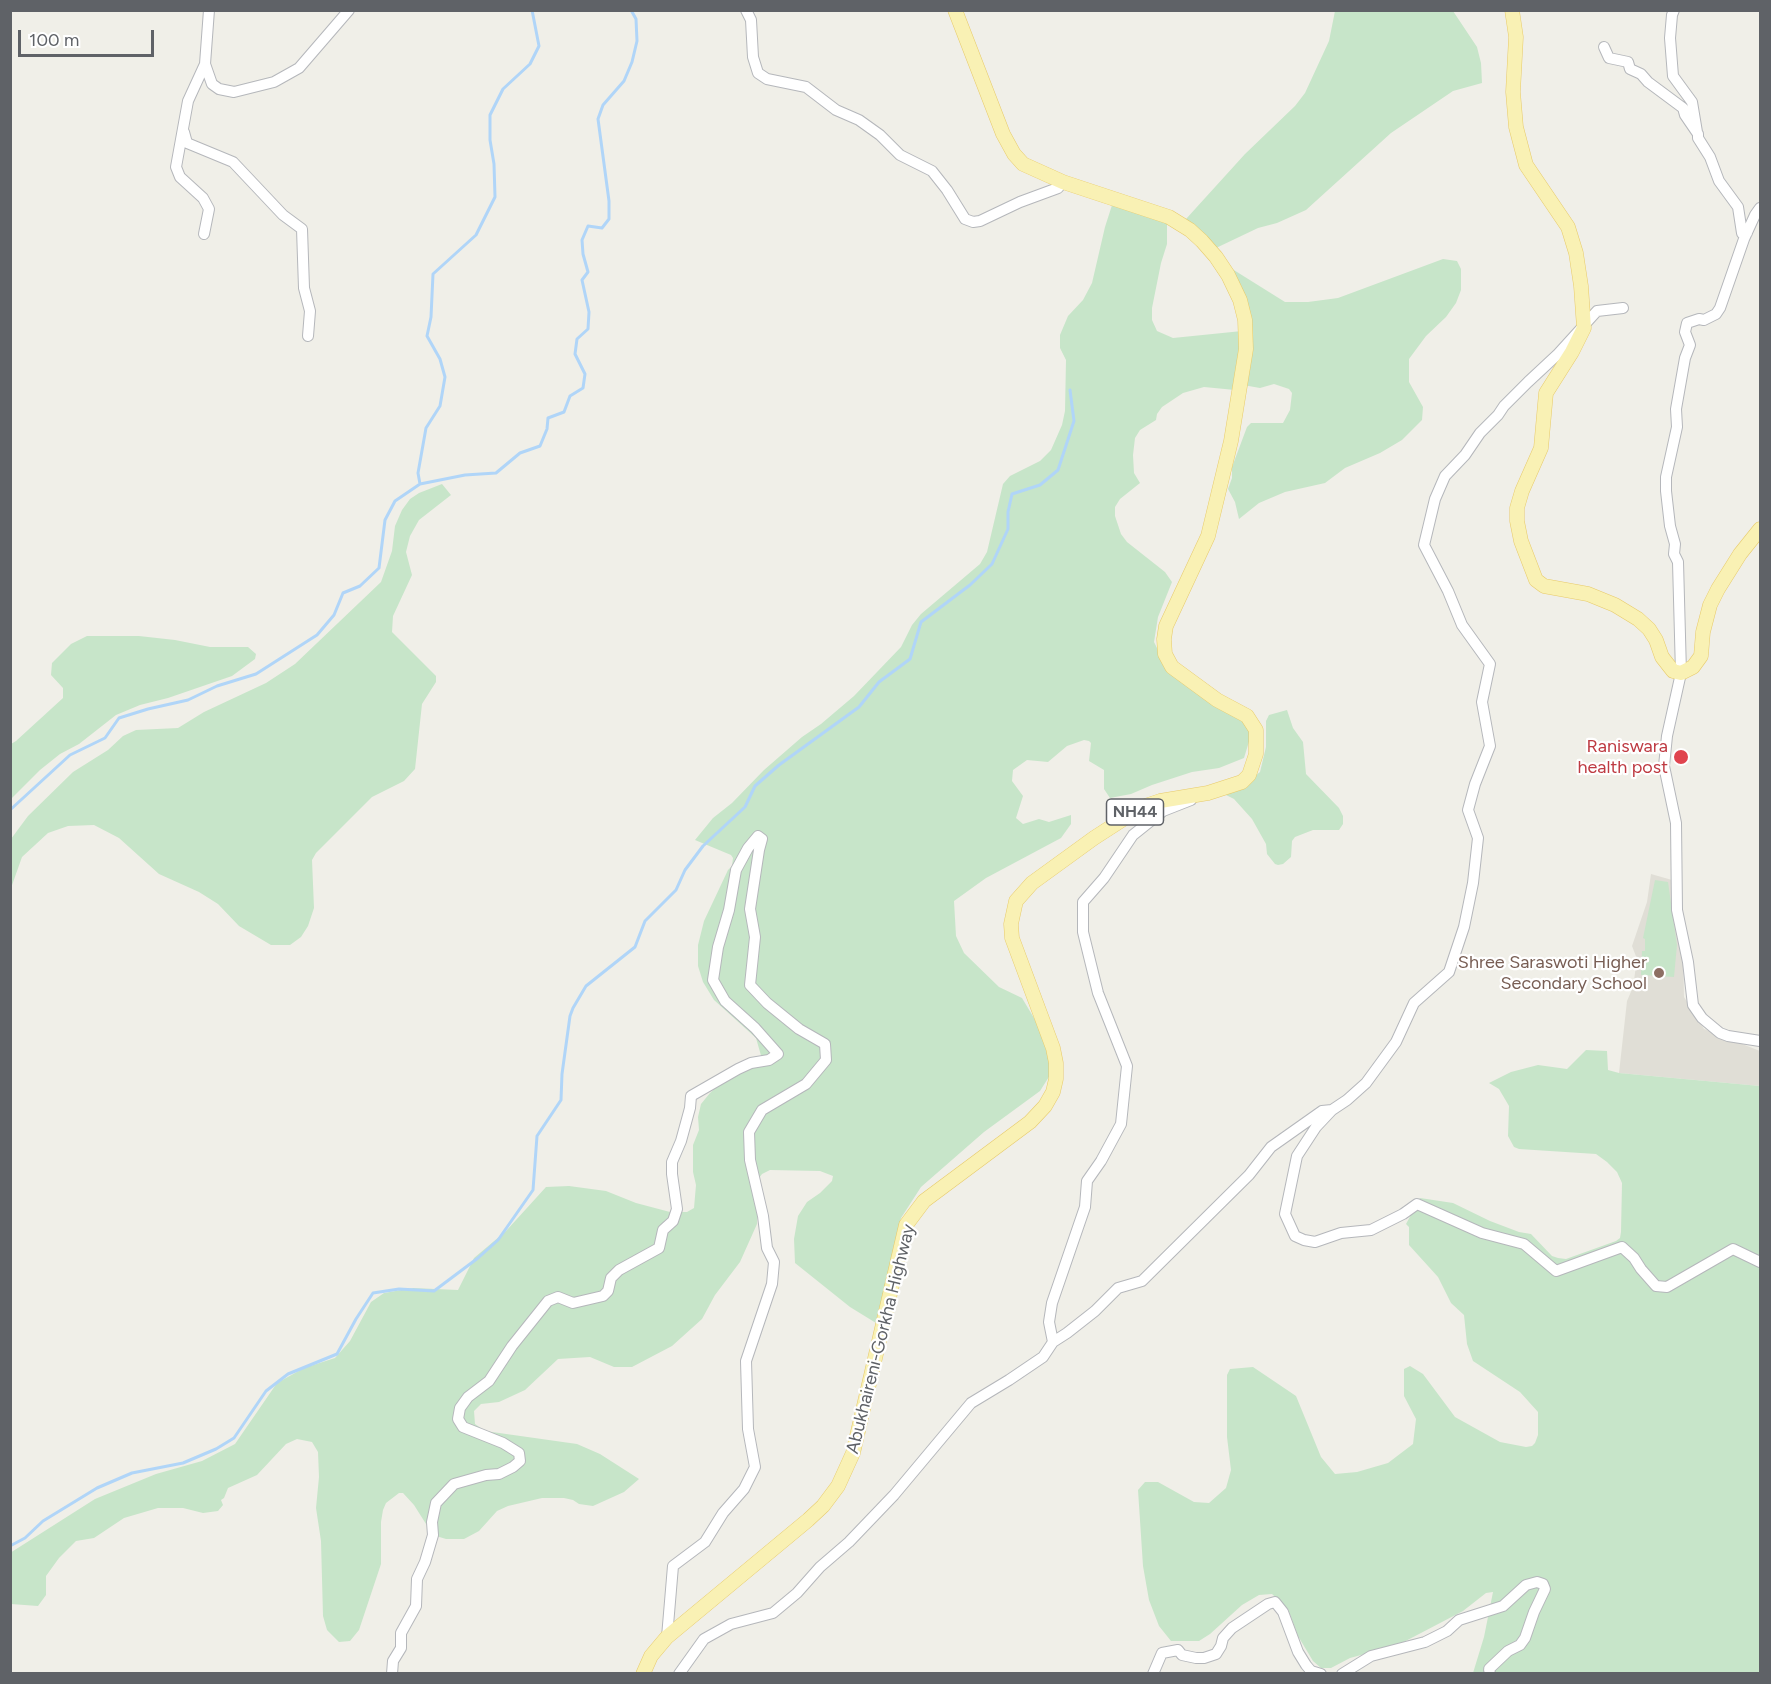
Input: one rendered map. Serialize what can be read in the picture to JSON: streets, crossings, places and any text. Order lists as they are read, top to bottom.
{
  "streets": {
    "main road": ["NH44", "Abukhaireni-Gorkha Highway"]
  },
  "places": ["Raniswara health post", "Shree Saraswoti Higher Secondary School"],
  "scale_bar": "100 m"
}
